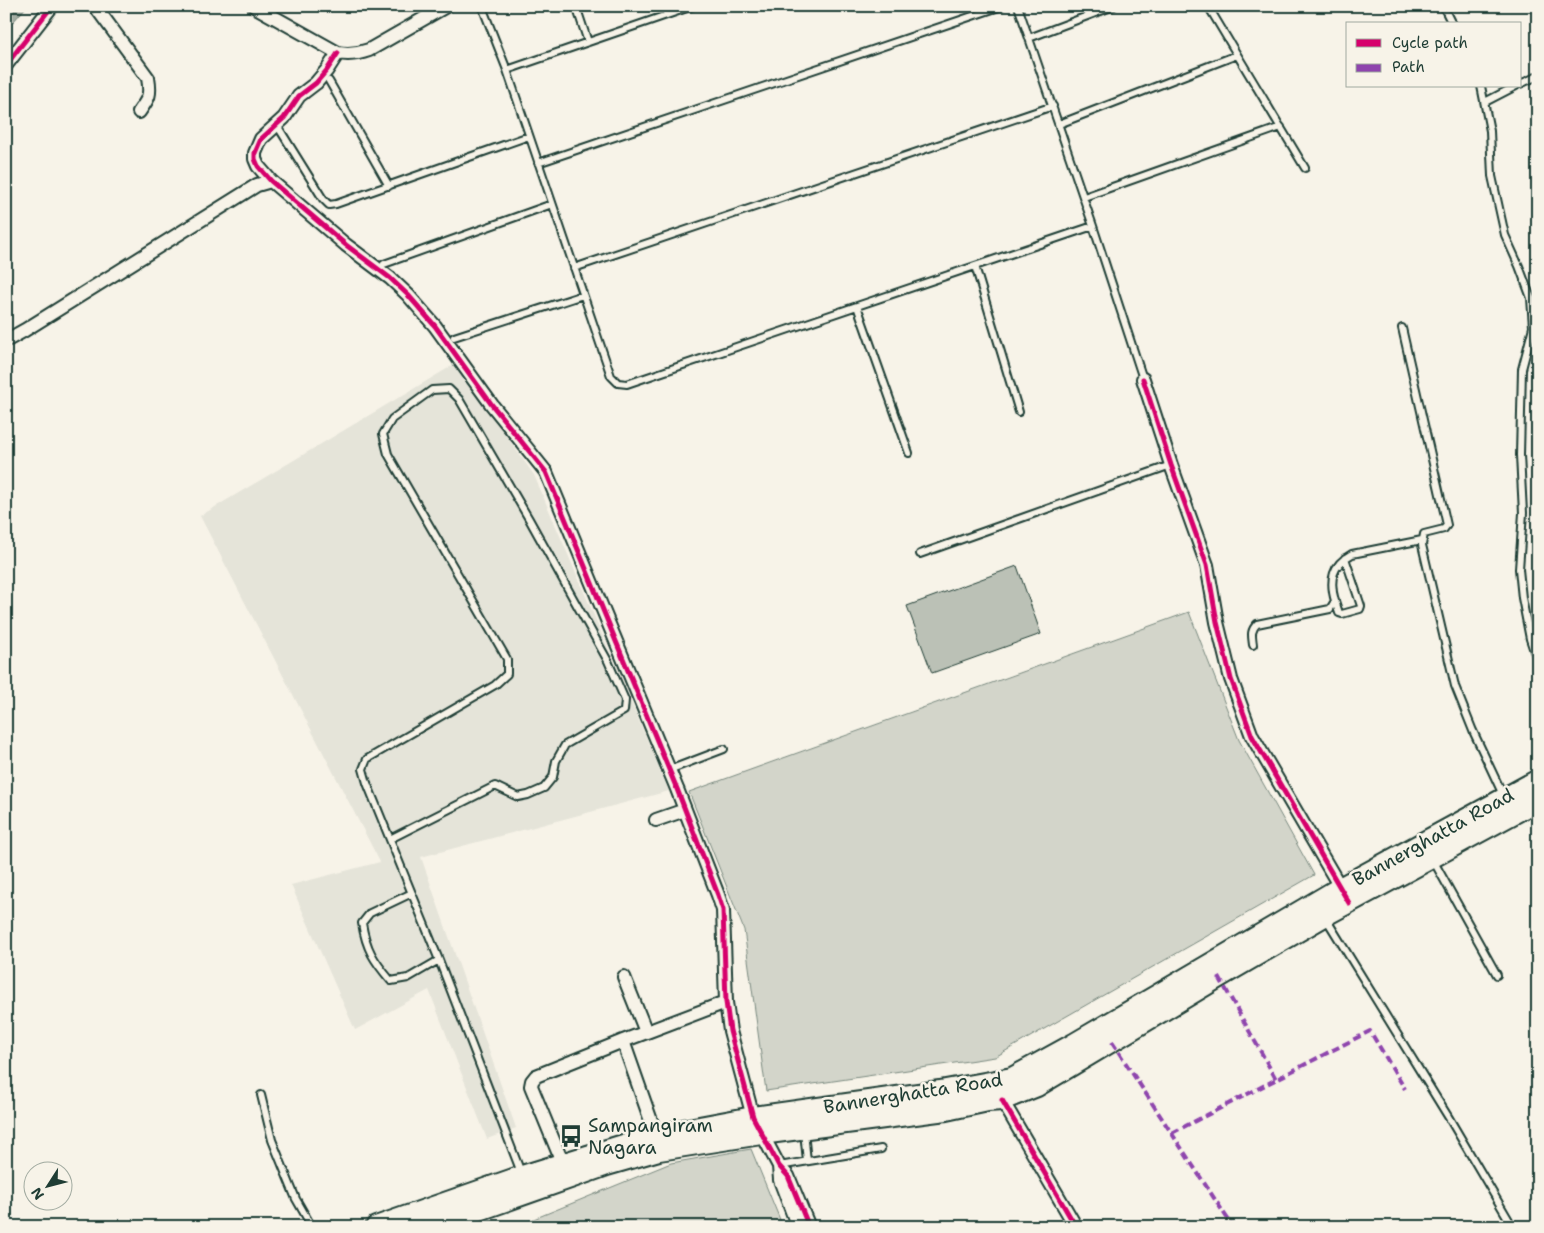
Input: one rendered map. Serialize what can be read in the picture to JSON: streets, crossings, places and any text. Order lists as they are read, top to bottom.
{
  "streets": {
    "main road": ["Bannerghatta Road"]
  },
  "places": {
    "bus stop": ["Sampangiram Nagara"]
  },
  "legend": ["Cycle path", "Path"],
  "north": "bottom left"
}
